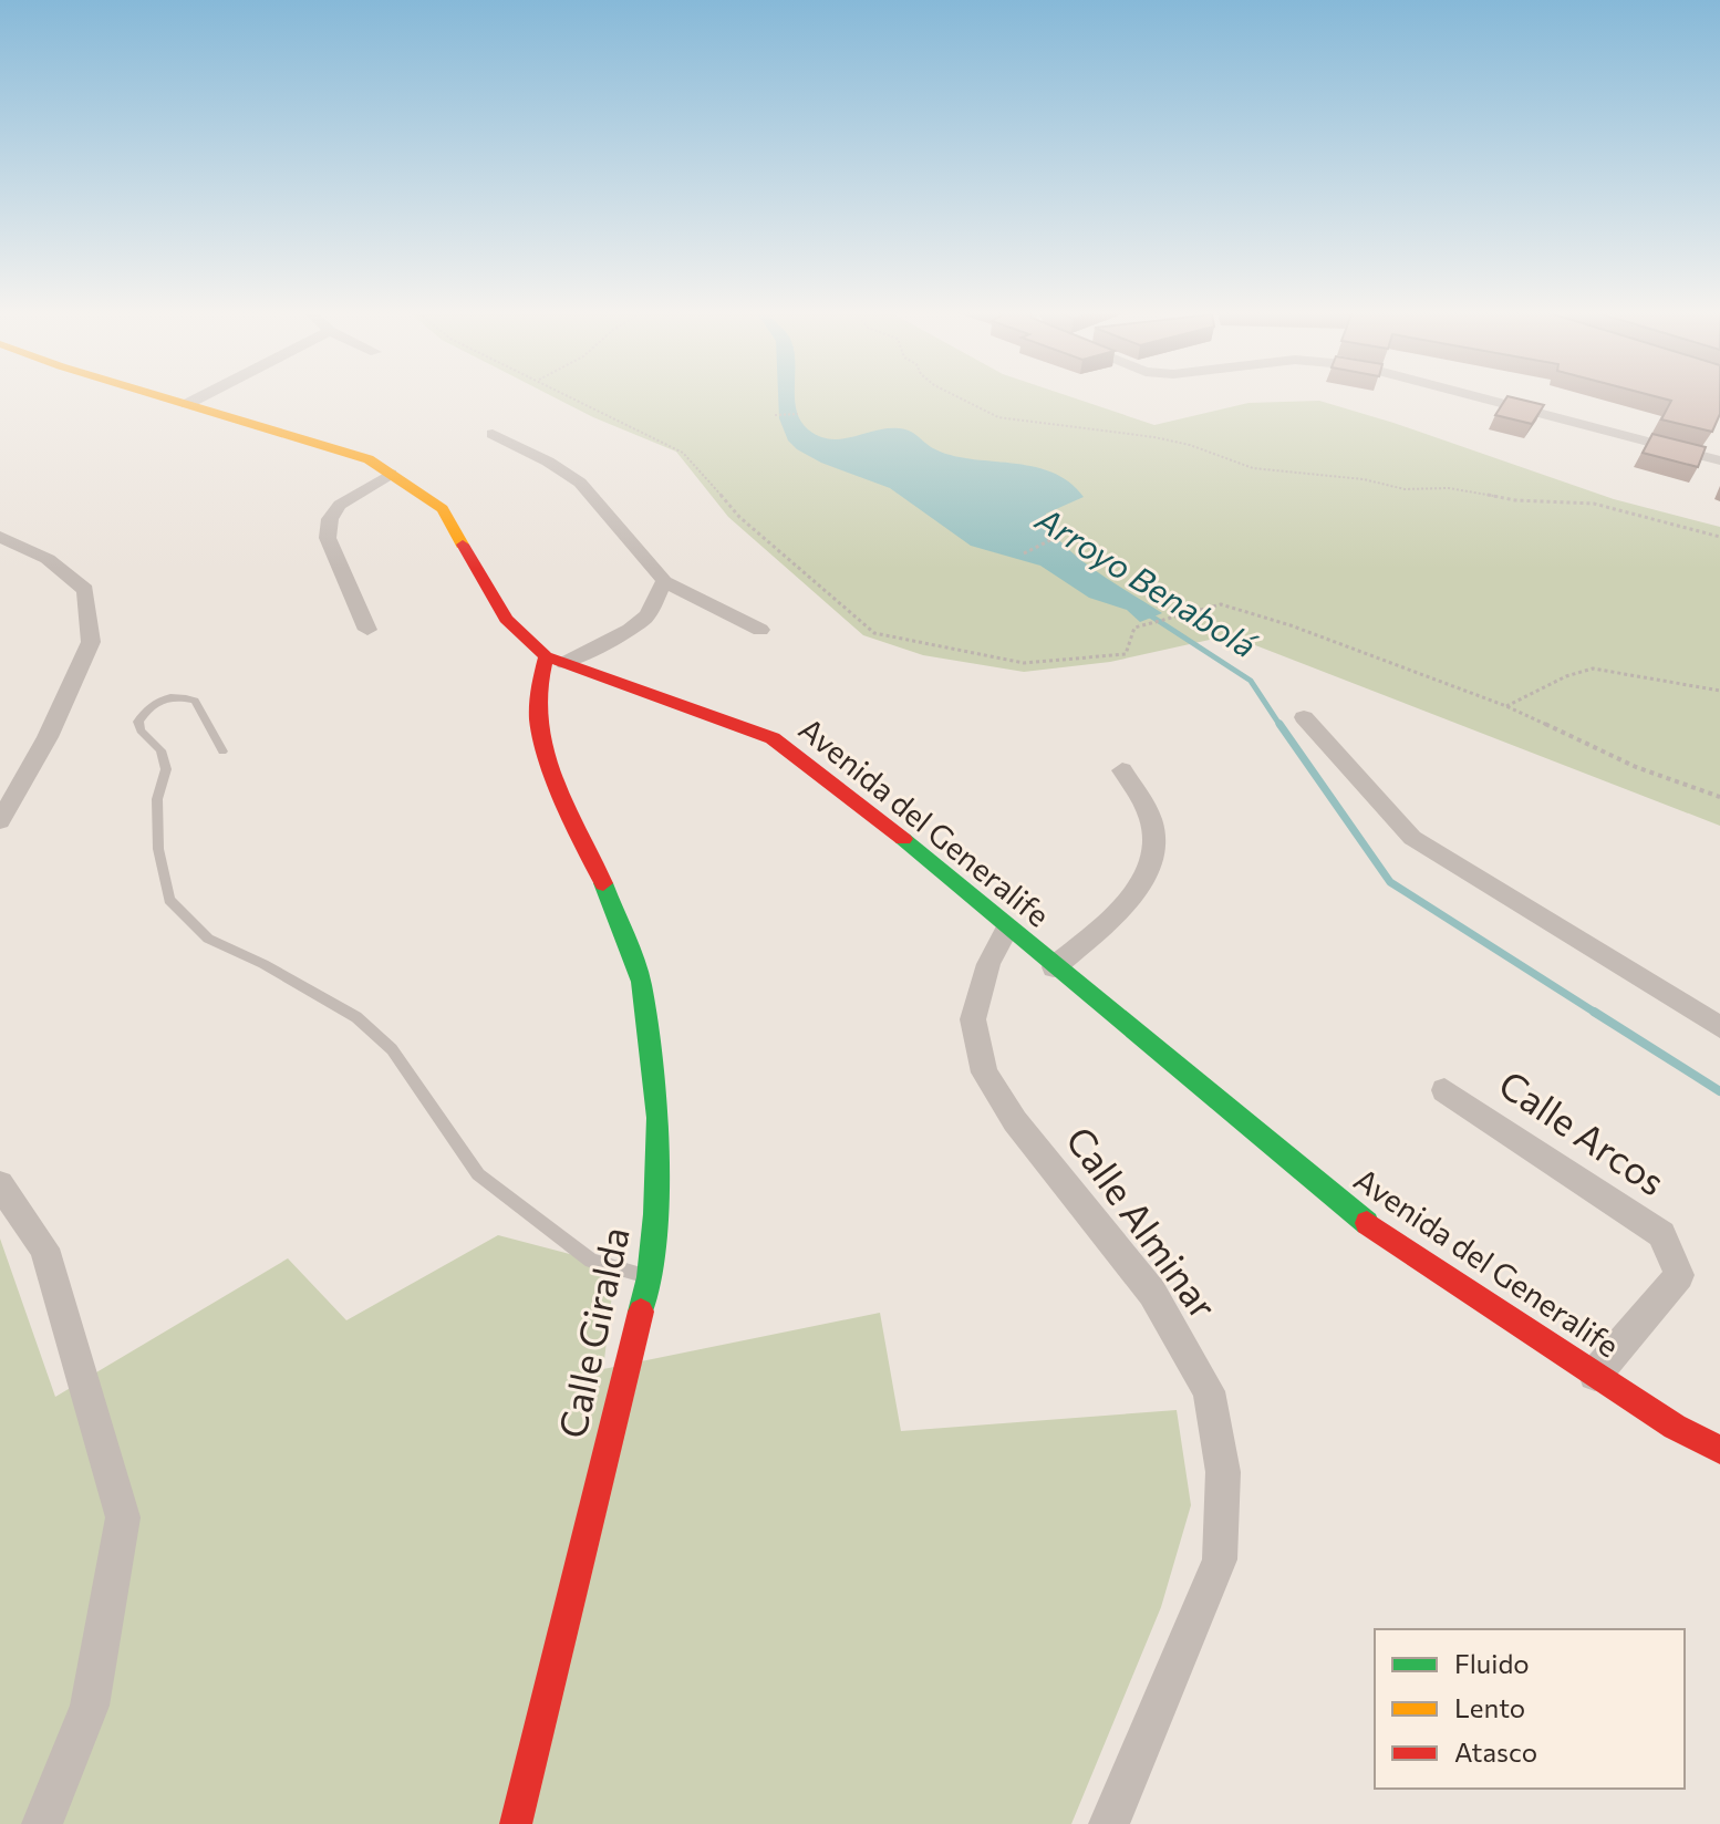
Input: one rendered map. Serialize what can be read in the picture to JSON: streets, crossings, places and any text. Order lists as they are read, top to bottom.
{
  "streets": {
    "street": [
      "Avenida del Generalife",
      "Calle Arcos",
      "Calle Alminar",
      "Calle Giralda"
    ]
  },
  "crossings": [
    ["Avenida del Generalife", "Calle Arcos"],
    ["Avenida del Generalife", "Calle Alminar"],
    ["Avenida del Generalife", "Calle Giralda"]
  ],
  "water": ["Arroyo Benabolá"],
  "legend": ["Fluido", "Lento", "Atasco"]
}
